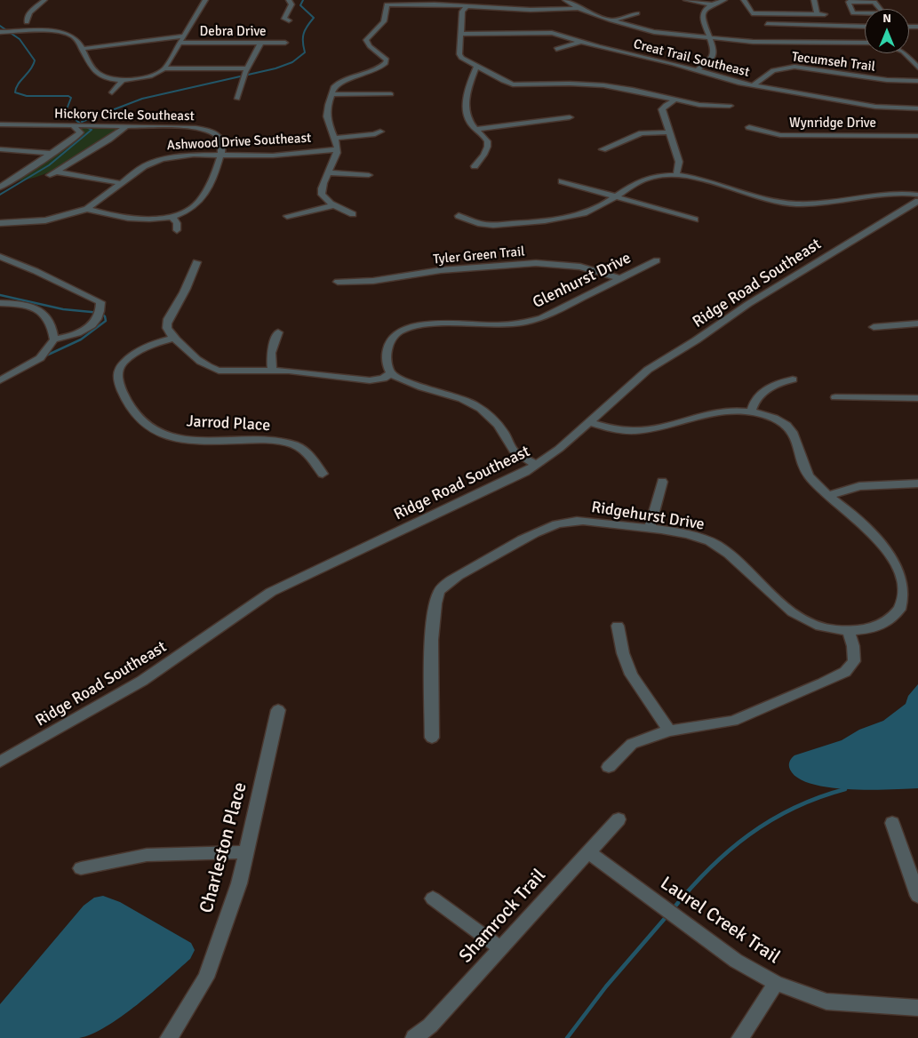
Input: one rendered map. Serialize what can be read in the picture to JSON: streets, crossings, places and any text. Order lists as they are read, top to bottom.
{
  "streets": {
    "street": [
      "Debra Drive",
      "Creat Trail Southeast",
      "Tecumseh Trail",
      "Hickory Circle Southeast",
      "Wynridge Drive",
      "Ashwood Drive Southeast",
      "Tyler Green Trail",
      "Glenhurst Drive",
      "Ridge Road Southeast",
      "Jarrod Place",
      "Ridgehurst Drive",
      "Charleston Place",
      "Shamrock Trail",
      "Laurel Creek Trail"
    ]
  },
  "crossings": [
    ["Creat Trail Southeast", "Tecumseh Trail"],
    ["Hickory Circle Southeast", "Ashwood Drive Southeast"],
    ["Tyler Green Trail", "Glenhurst Drive"],
    ["Ridge Road Southeast", "Ridgehurst Drive"],
    ["Shamrock Trail", "Laurel Creek Trail"]
  ],
  "north": "top"
}
